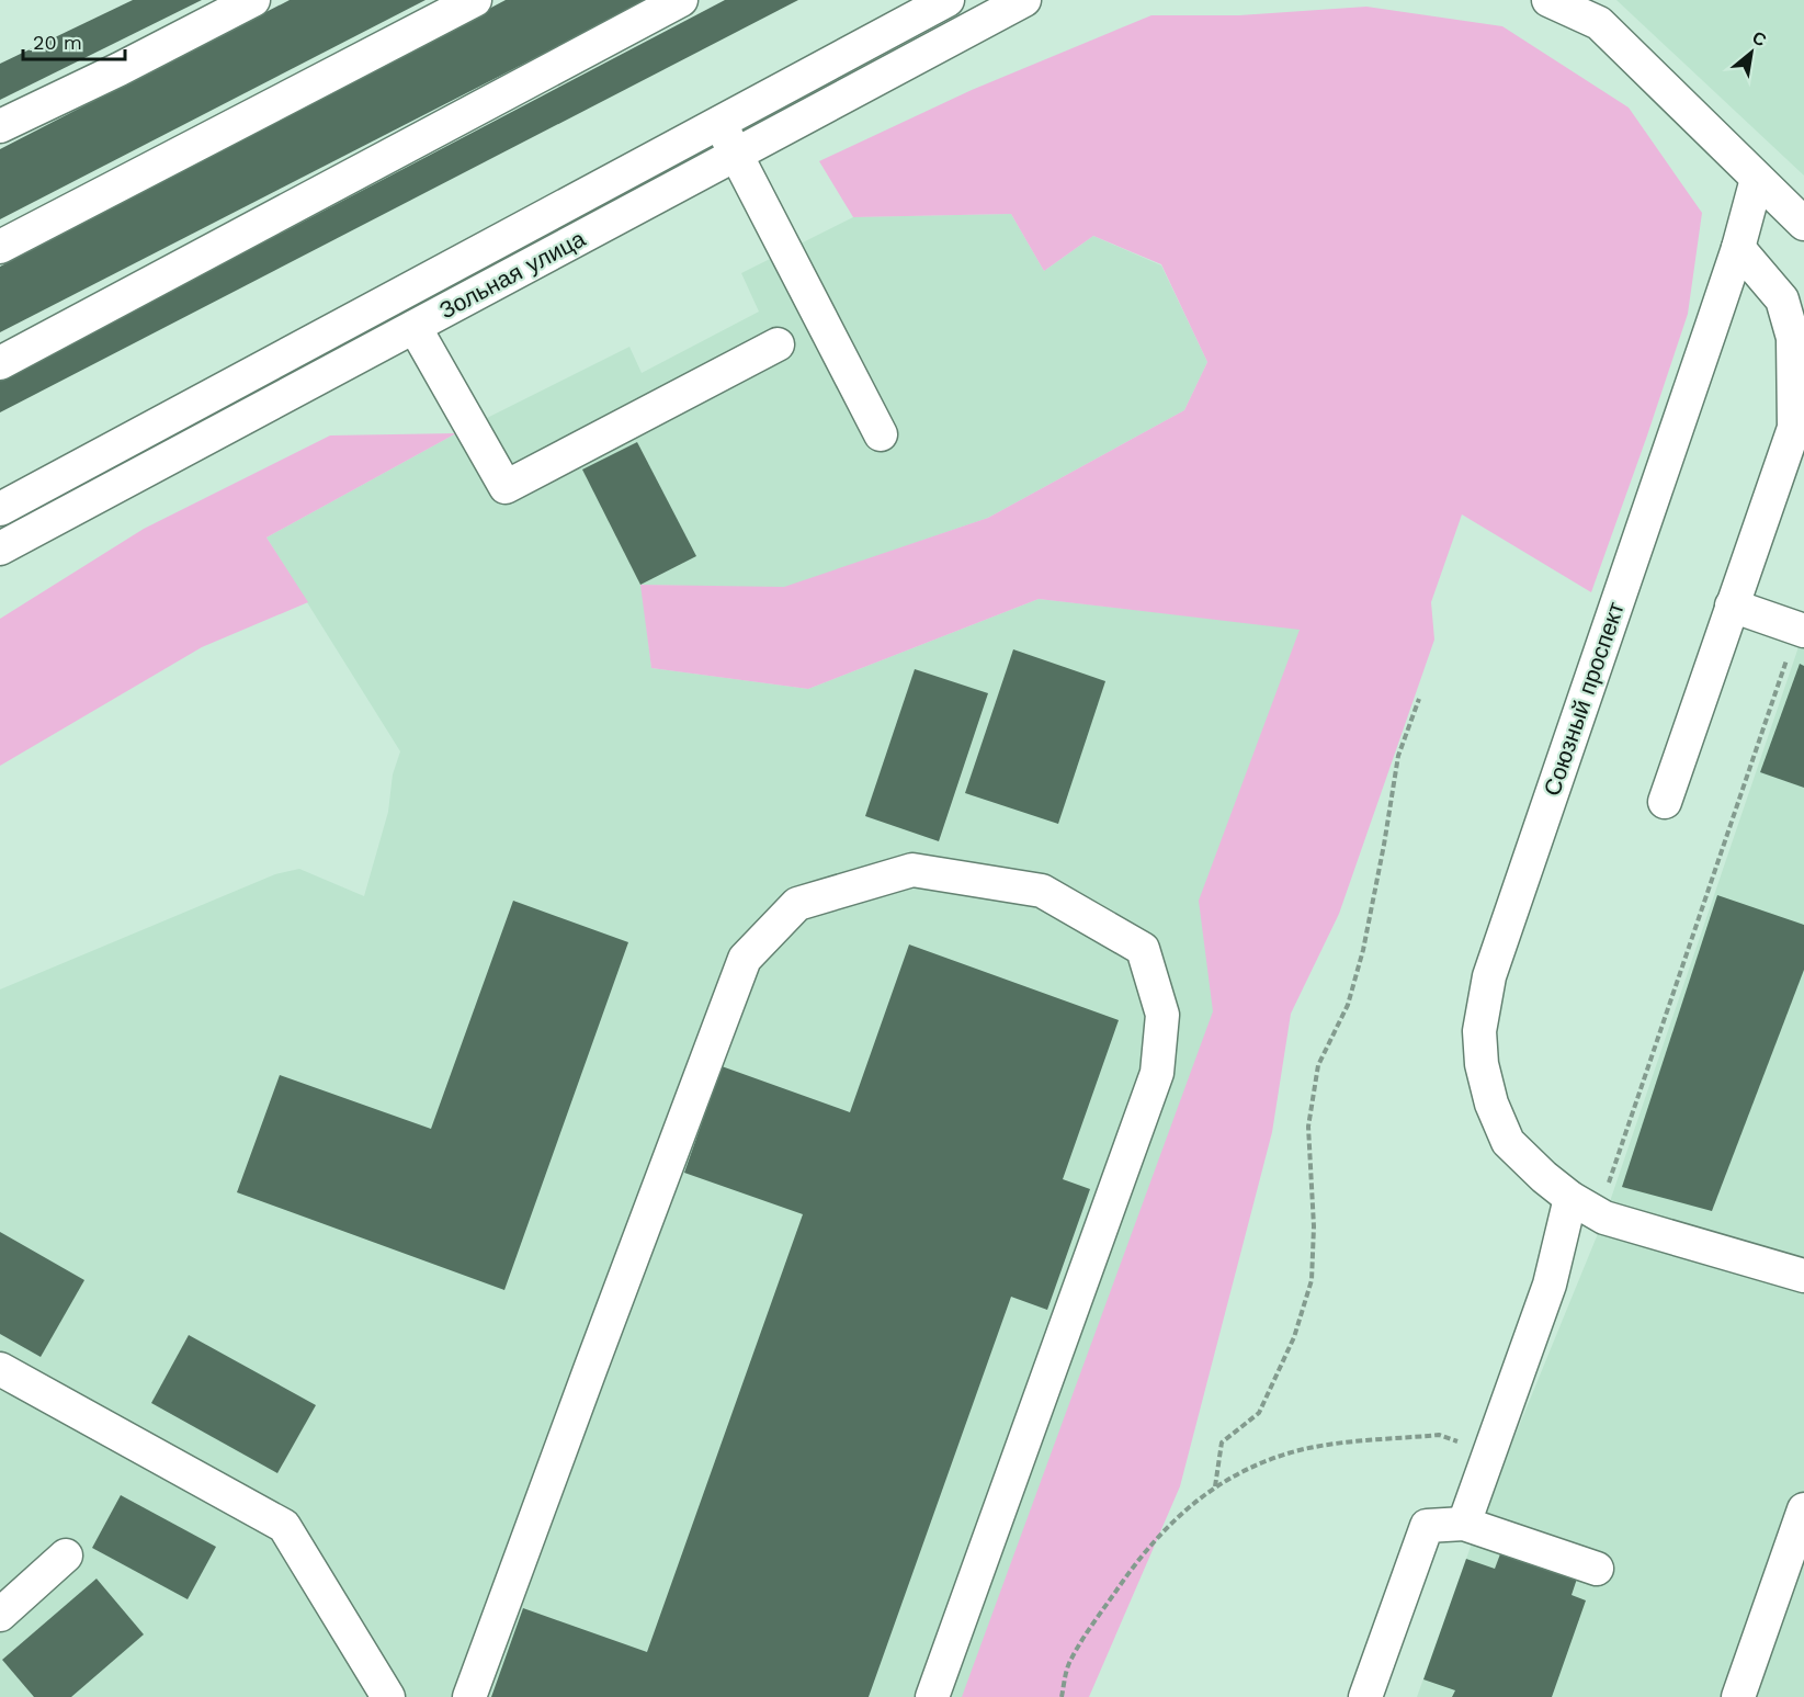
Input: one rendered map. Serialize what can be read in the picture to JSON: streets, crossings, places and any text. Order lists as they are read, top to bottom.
{
  "streets": {
    "street": ["Зольная улица", "Союзный проспект"]
  },
  "scale_bar": "20 m",
  "north": "top right"
}
